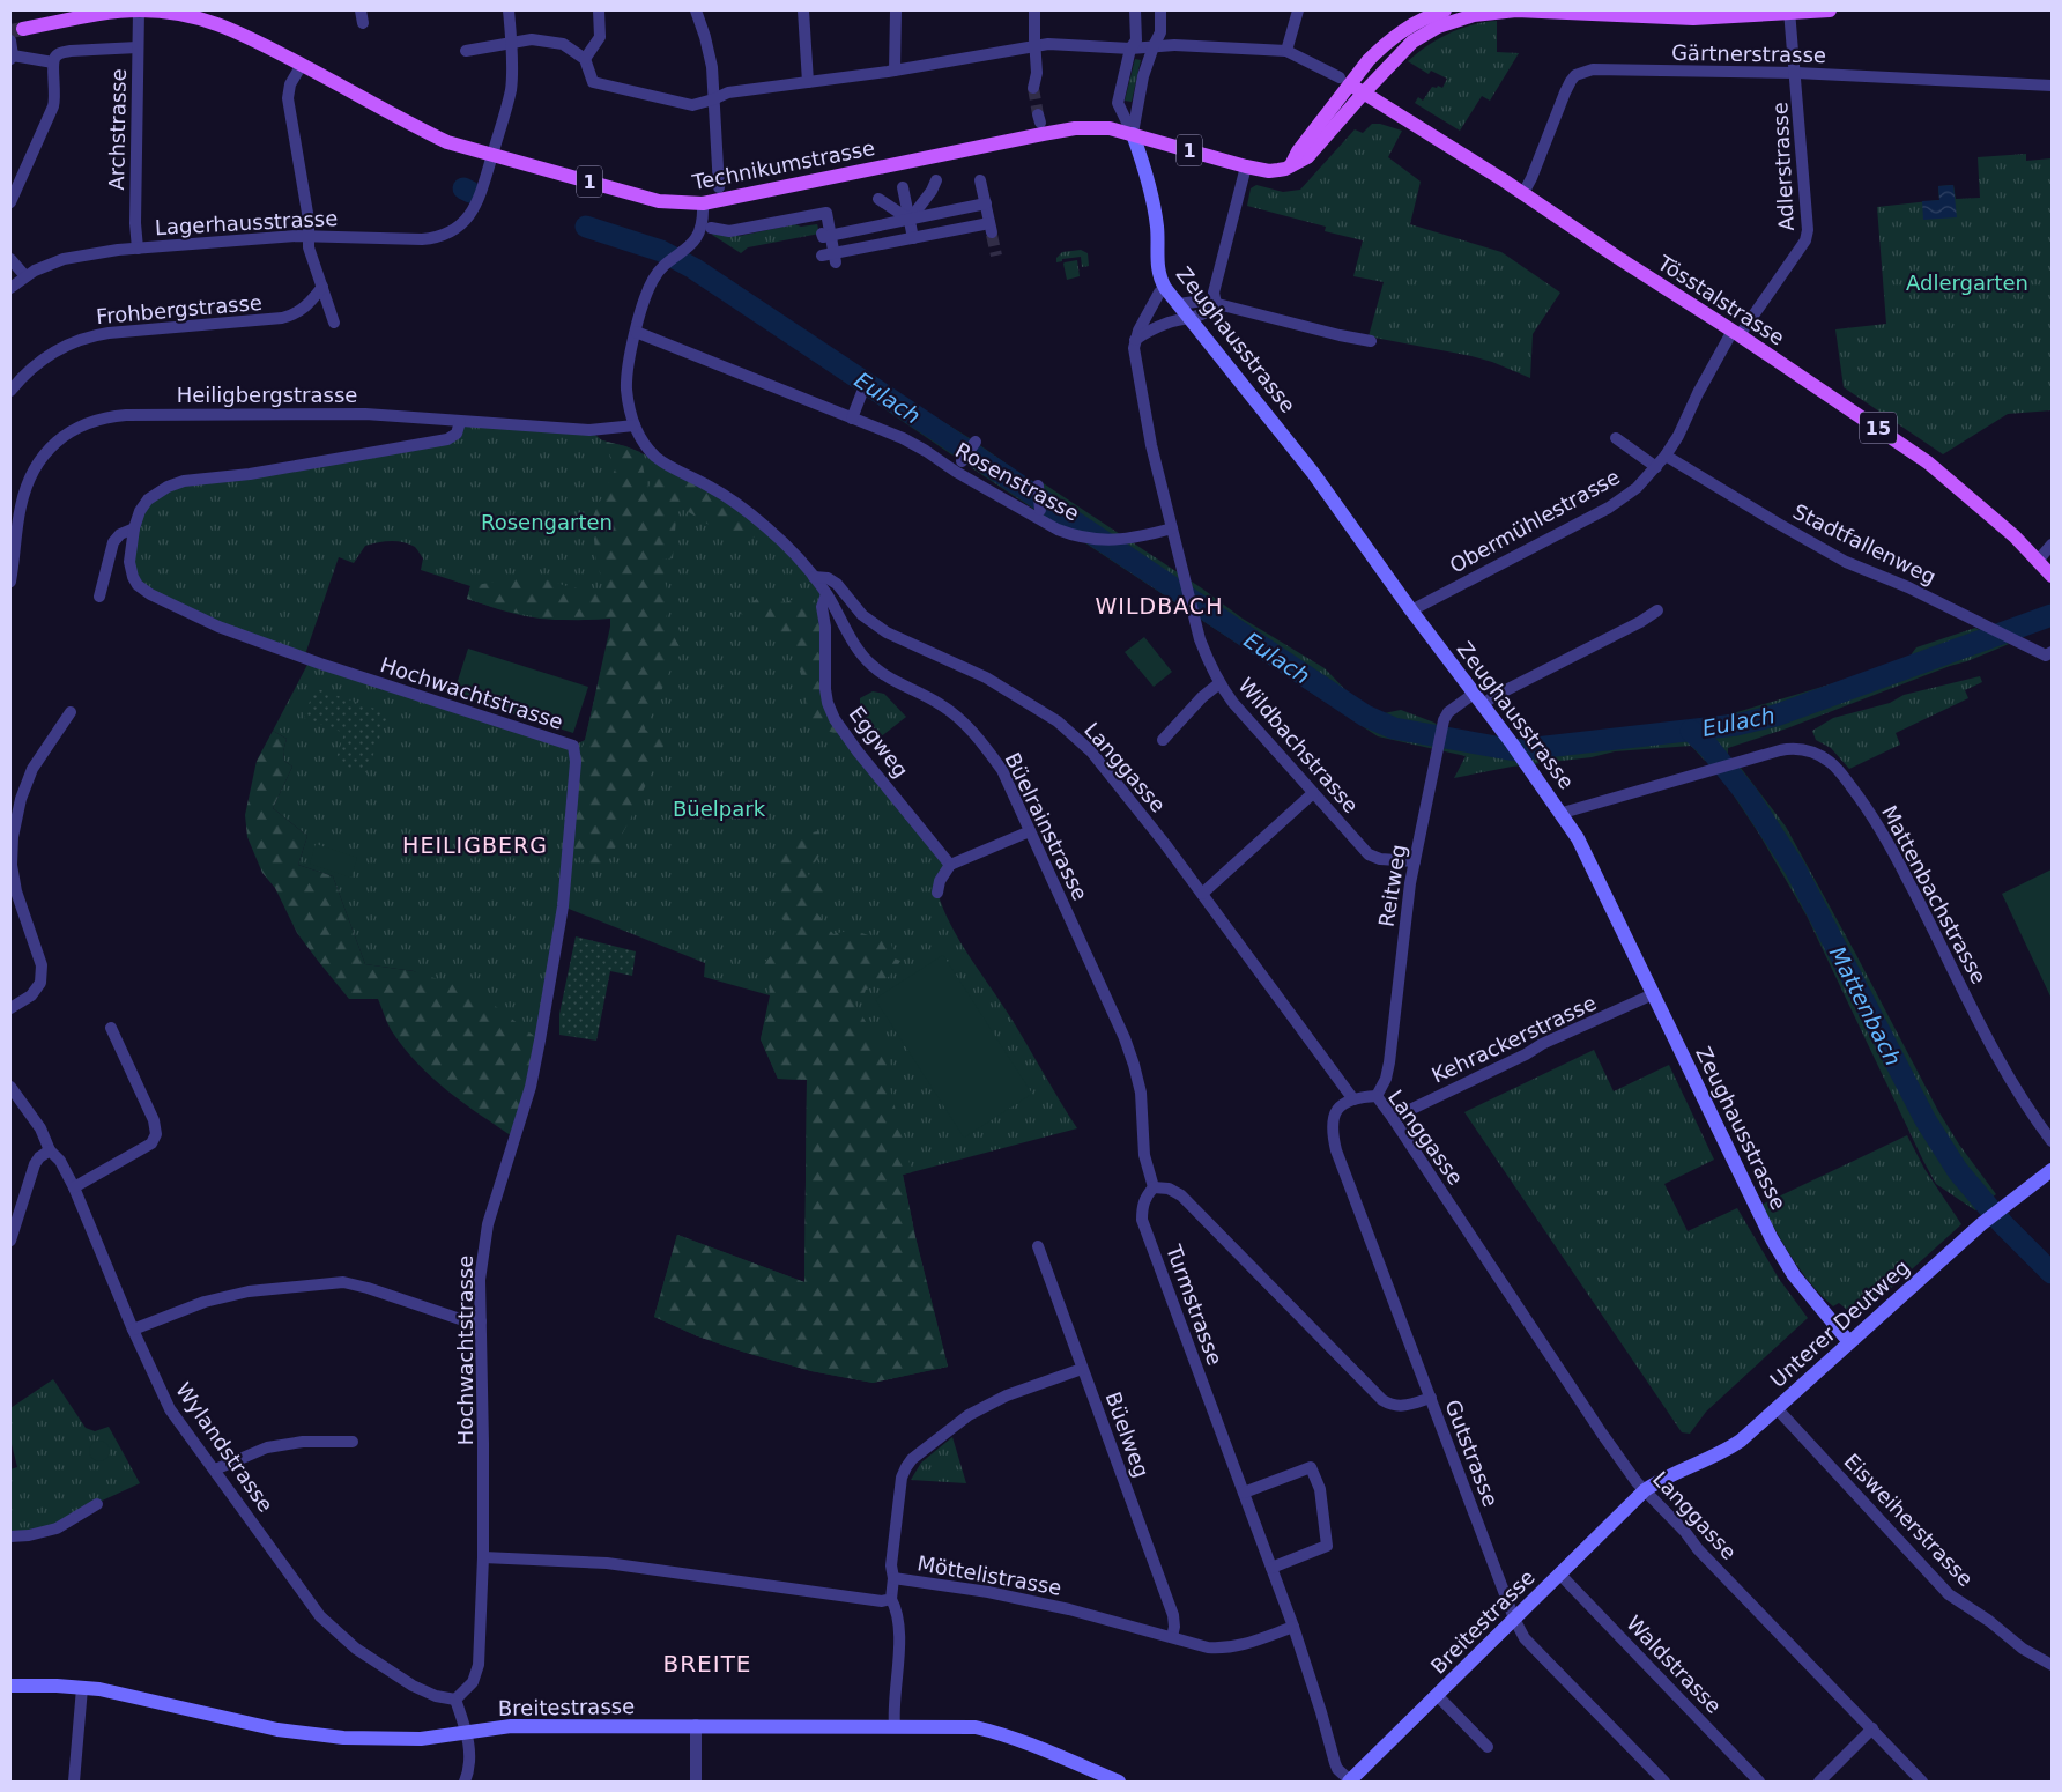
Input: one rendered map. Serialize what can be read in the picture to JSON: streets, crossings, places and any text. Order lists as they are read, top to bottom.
{
  "streets": {
    "main road": [
      "1",
      "Technikumstrasse",
      "Tösstalstrasse",
      "Zeughausstrasse",
      "15",
      "Unterer Deutweg",
      "Breitestrasse"
    ],
    "street": [
      "Gärtnerstrasse",
      "Archstrasse",
      "Adlerstrasse",
      "Lagerhausstrasse",
      "Frohbergstrasse",
      "Heiligbergstrasse",
      "Rosenstrasse",
      "Obermühlestrasse",
      "Stadtfallenweg",
      "Hochwachtstrasse",
      "Eggweg",
      "Wildbachstrasse",
      "Langgasse",
      "Büelrainstrasse",
      "Reitweg",
      "Mattenbachstrasse",
      "Kehrackerstrasse",
      "Turmstrasse",
      "Büelweg",
      "Wylandstrasse",
      "Gutstrasse",
      "Eisweiherstrasse",
      "Möttelistrasse",
      "Waldstrasse"
    ]
  },
  "crossings": [
    ["Gärtnerstrasse", "Adlerstrasse"],
    ["Gärtnerstrasse", "Tösstalstrasse"],
    ["Archstrasse", "1"],
    ["Archstrasse", "Technikumstrasse"],
    ["Archstrasse", "Lagerhausstrasse"],
    ["1", "Technikumstrasse"],
    ["1", "Adlerstrasse"],
    ["1", "Tösstalstrasse"],
    ["Technikumstrasse", "Lagerhausstrasse"],
    ["Technikumstrasse", "Tösstalstrasse"],
    ["Technikumstrasse", "Zeughausstrasse"],
    ["Adlerstrasse", "Tösstalstrasse"],
    ["Adlerstrasse", "Obermühlestrasse"],
    ["Tösstalstrasse", "Obermühlestrasse"],
    ["Zeughausstrasse", "Obermühlestrasse"],
    ["Zeughausstrasse", "Reitweg"],
    ["Zeughausstrasse", "Mattenbachstrasse"],
    ["Zeughausstrasse", "Kehrackerstrasse"],
    ["Zeughausstrasse", "Unterer Deutweg"],
    ["Heiligbergstrasse", "Hochwachtstrasse"],
    ["Heiligbergstrasse", "Büelrainstrasse"],
    ["Rosenstrasse", "Wildbachstrasse"],
    ["Obermühlestrasse", "Stadtfallenweg"],
    ["Hochwachtstrasse", "Wylandstrasse"],
    ["Eggweg", "Büelrainstrasse"],
    ["Wildbachstrasse", "Reitweg"],
    ["Langgasse", "Büelrainstrasse"],
    ["Langgasse", "Reitweg"],
    ["Langgasse", "Kehrackerstrasse"],
    ["Langgasse", "Unterer Deutweg"],
    ["Langgasse", "Gutstrasse"],
    ["Langgasse", "Breitestrasse"],
    ["Büelrainstrasse", "Turmstrasse"],
    ["Turmstrasse", "Gutstrasse"],
    ["Turmstrasse", "Möttelistrasse"],
    ["Turmstrasse", "Breitestrasse"],
    ["Unterer Deutweg", "Eisweiherstrasse"],
    ["Unterer Deutweg", "Breitestrasse"],
    ["Büelweg", "Möttelistrasse"],
    ["Gutstrasse", "Breitestrasse"],
    ["Möttelistrasse", "Breitestrasse"],
    ["Breitestrasse", "Waldstrasse"]
  ],
  "districts": ["WILDBACH", "HEILIGBERG", "BREITE"],
  "water": ["Eulach", "Mattenbach"],
  "parks": ["Adlergarten", "Rosengarten", "Büelpark"]
}
